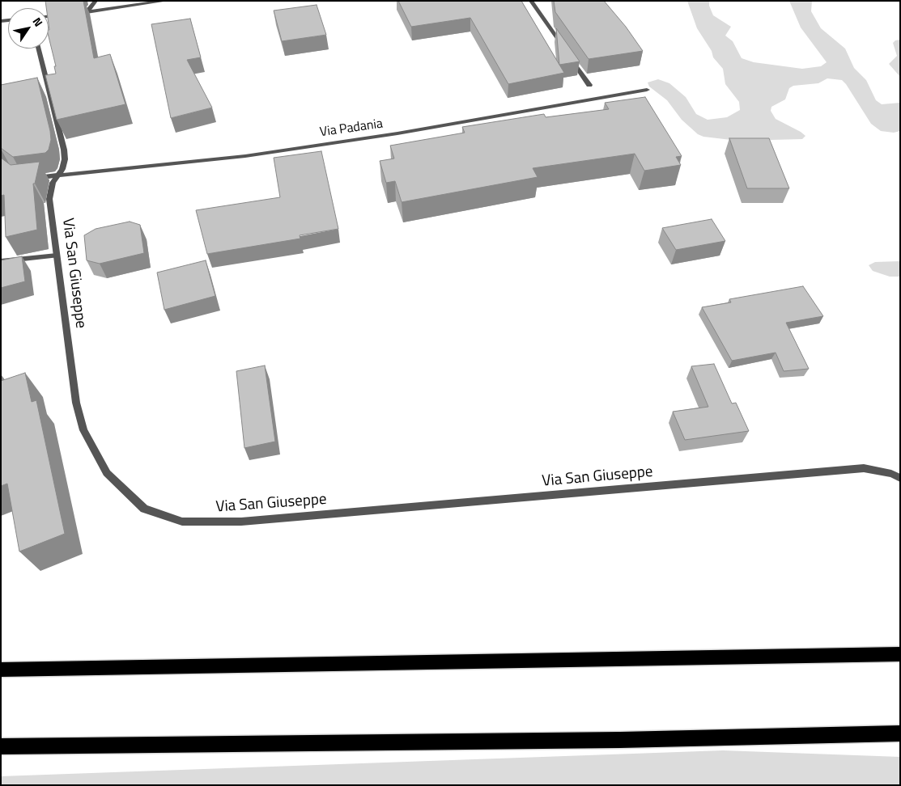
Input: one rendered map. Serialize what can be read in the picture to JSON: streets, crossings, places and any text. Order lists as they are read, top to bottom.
{
  "streets": {
    "street": ["Via Padania", "Via San Giuseppe"]
  },
  "crossings": [
    ["Via Padania", "Via San Giuseppe"]
  ],
  "north": "top right"
}
